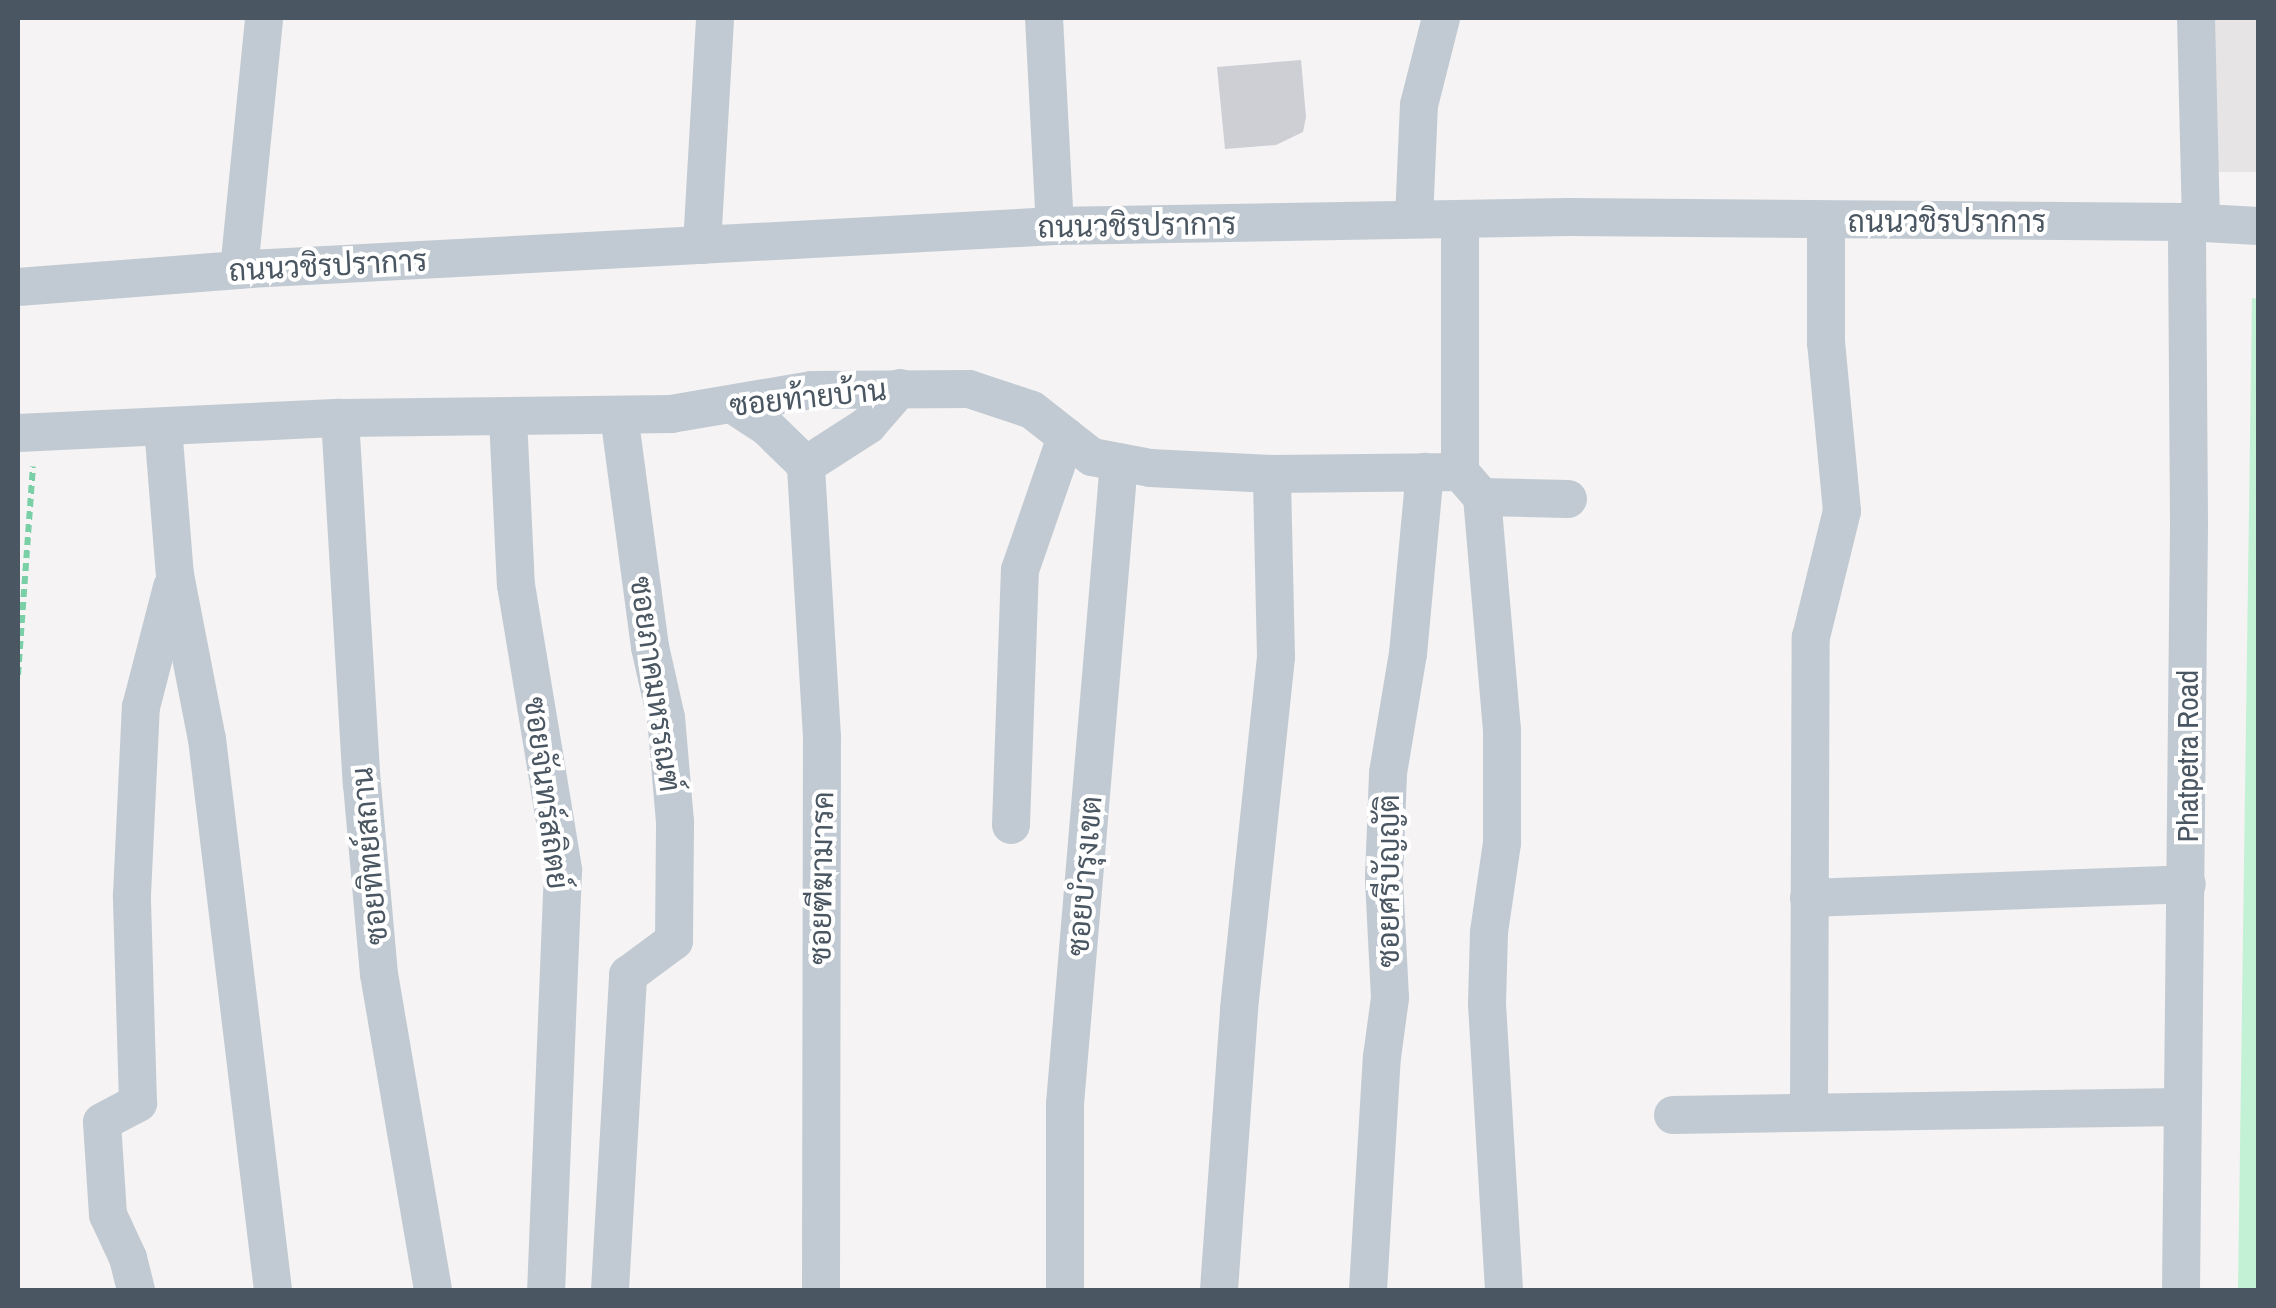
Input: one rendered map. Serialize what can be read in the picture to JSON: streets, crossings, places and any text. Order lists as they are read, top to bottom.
{
  "streets": {
    "street": [
      "ถนนวชิรปราการ",
      "ซอยท้ายบ้าน",
      "ซอยภาคมหรรณฑ์",
      "Phatpetra Road",
      "ซอยจันทร์สถิตย์",
      "ซอยทิทย์สถาน",
      "ซอยบำรุงเขต",
      "ซอยฑีฆามารค",
      "ซอยศรีบัญญัติ"
    ]
  },
  "crossings": [
    ["ถนนวชิรปราการ", "Phatpetra Road"],
    ["ซอยท้ายบ้าน", "ซอยภาคมหรรณฑ์"],
    ["ซอยท้ายบ้าน", "ซอยจันทร์สถิตย์"],
    ["ซอยท้ายบ้าน", "ซอยทิทย์สถาน"],
    ["ซอยท้ายบ้าน", "ซอยบำรุงเขต"],
    ["ซอยท้ายบ้าน", "ซอยศรีบัญญัติ"]
  ]
}
